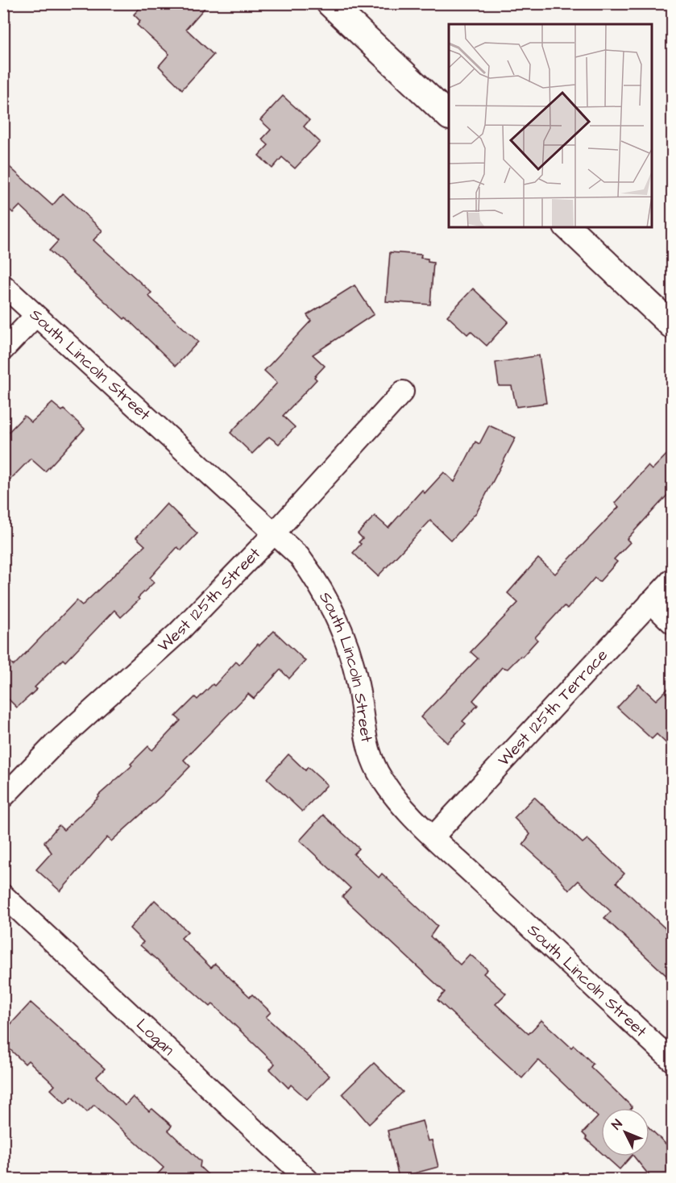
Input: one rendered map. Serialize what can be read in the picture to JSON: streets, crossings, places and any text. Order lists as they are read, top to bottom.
{
  "streets": {
    "street": [
      "South Lincoln Street",
      "West 125th Street",
      "West 125th Terrace",
      "Logan"
    ]
  },
  "crossings": [
    ["South Lincoln Street", "West 125th Street"],
    ["South Lincoln Street", "West 125th Terrace"]
  ],
  "north": "top left"
}
